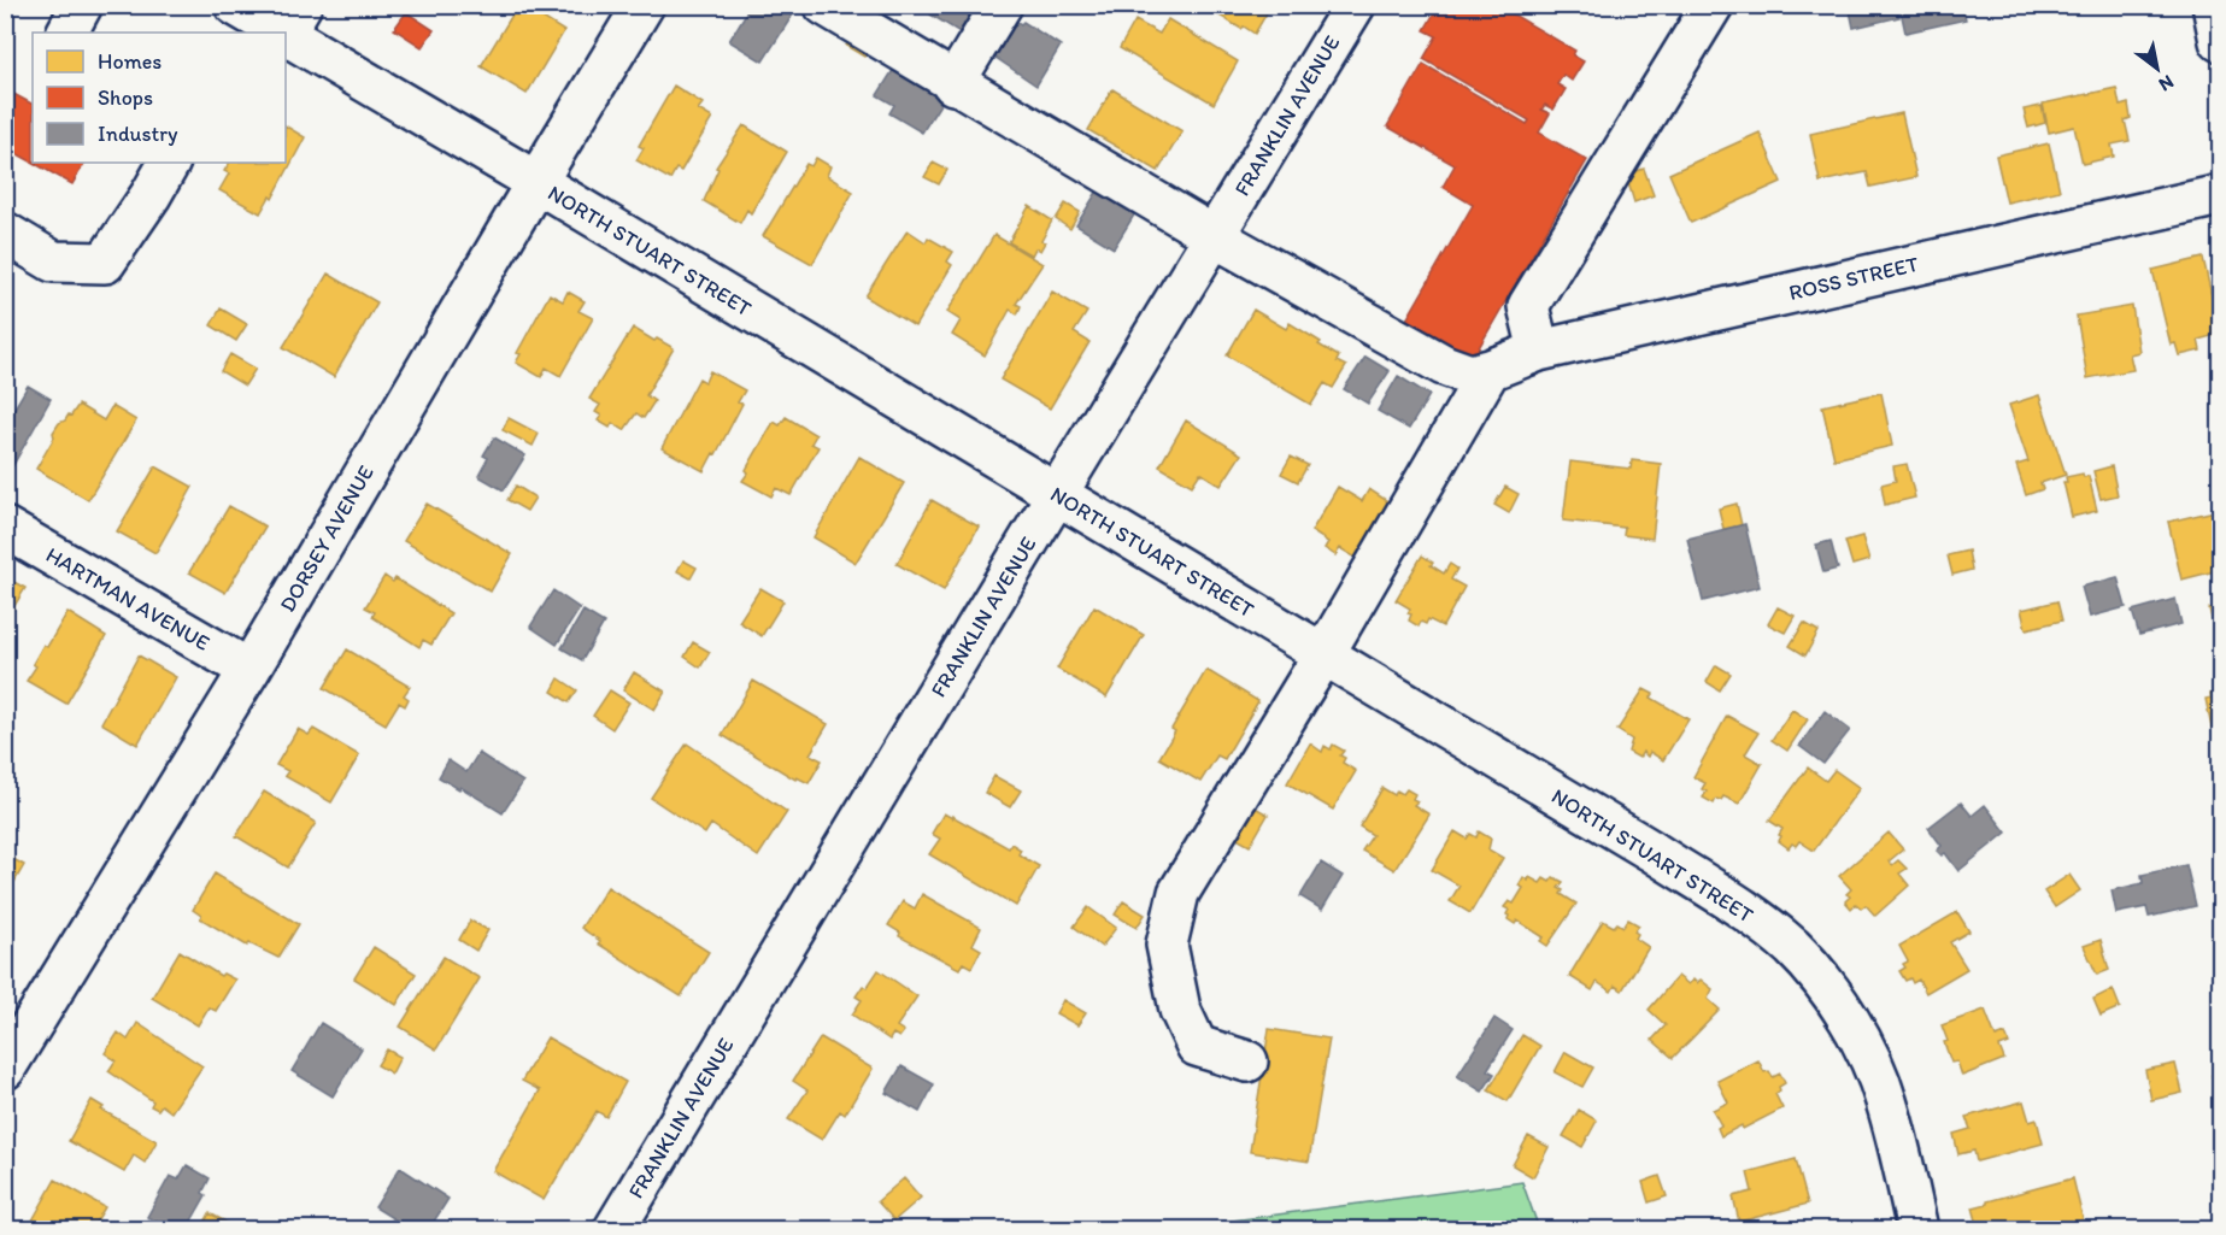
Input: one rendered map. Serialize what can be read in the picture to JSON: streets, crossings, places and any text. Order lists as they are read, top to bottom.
{
  "streets": {
    "street": [
      "FRANKLIN AVENUE",
      "NORTH STUART STREET",
      "ROSS STREET",
      "DORSEY AVENUE",
      "HARTMAN AVENUE"
    ]
  },
  "crossings": [
    ["FRANKLIN AVENUE", "NORTH STUART STREET"],
    ["NORTH STUART STREET", "DORSEY AVENUE"],
    ["DORSEY AVENUE", "HARTMAN AVENUE"]
  ],
  "legend": ["Homes", "Shops", "Industry"],
  "north": "bottom right"
}
